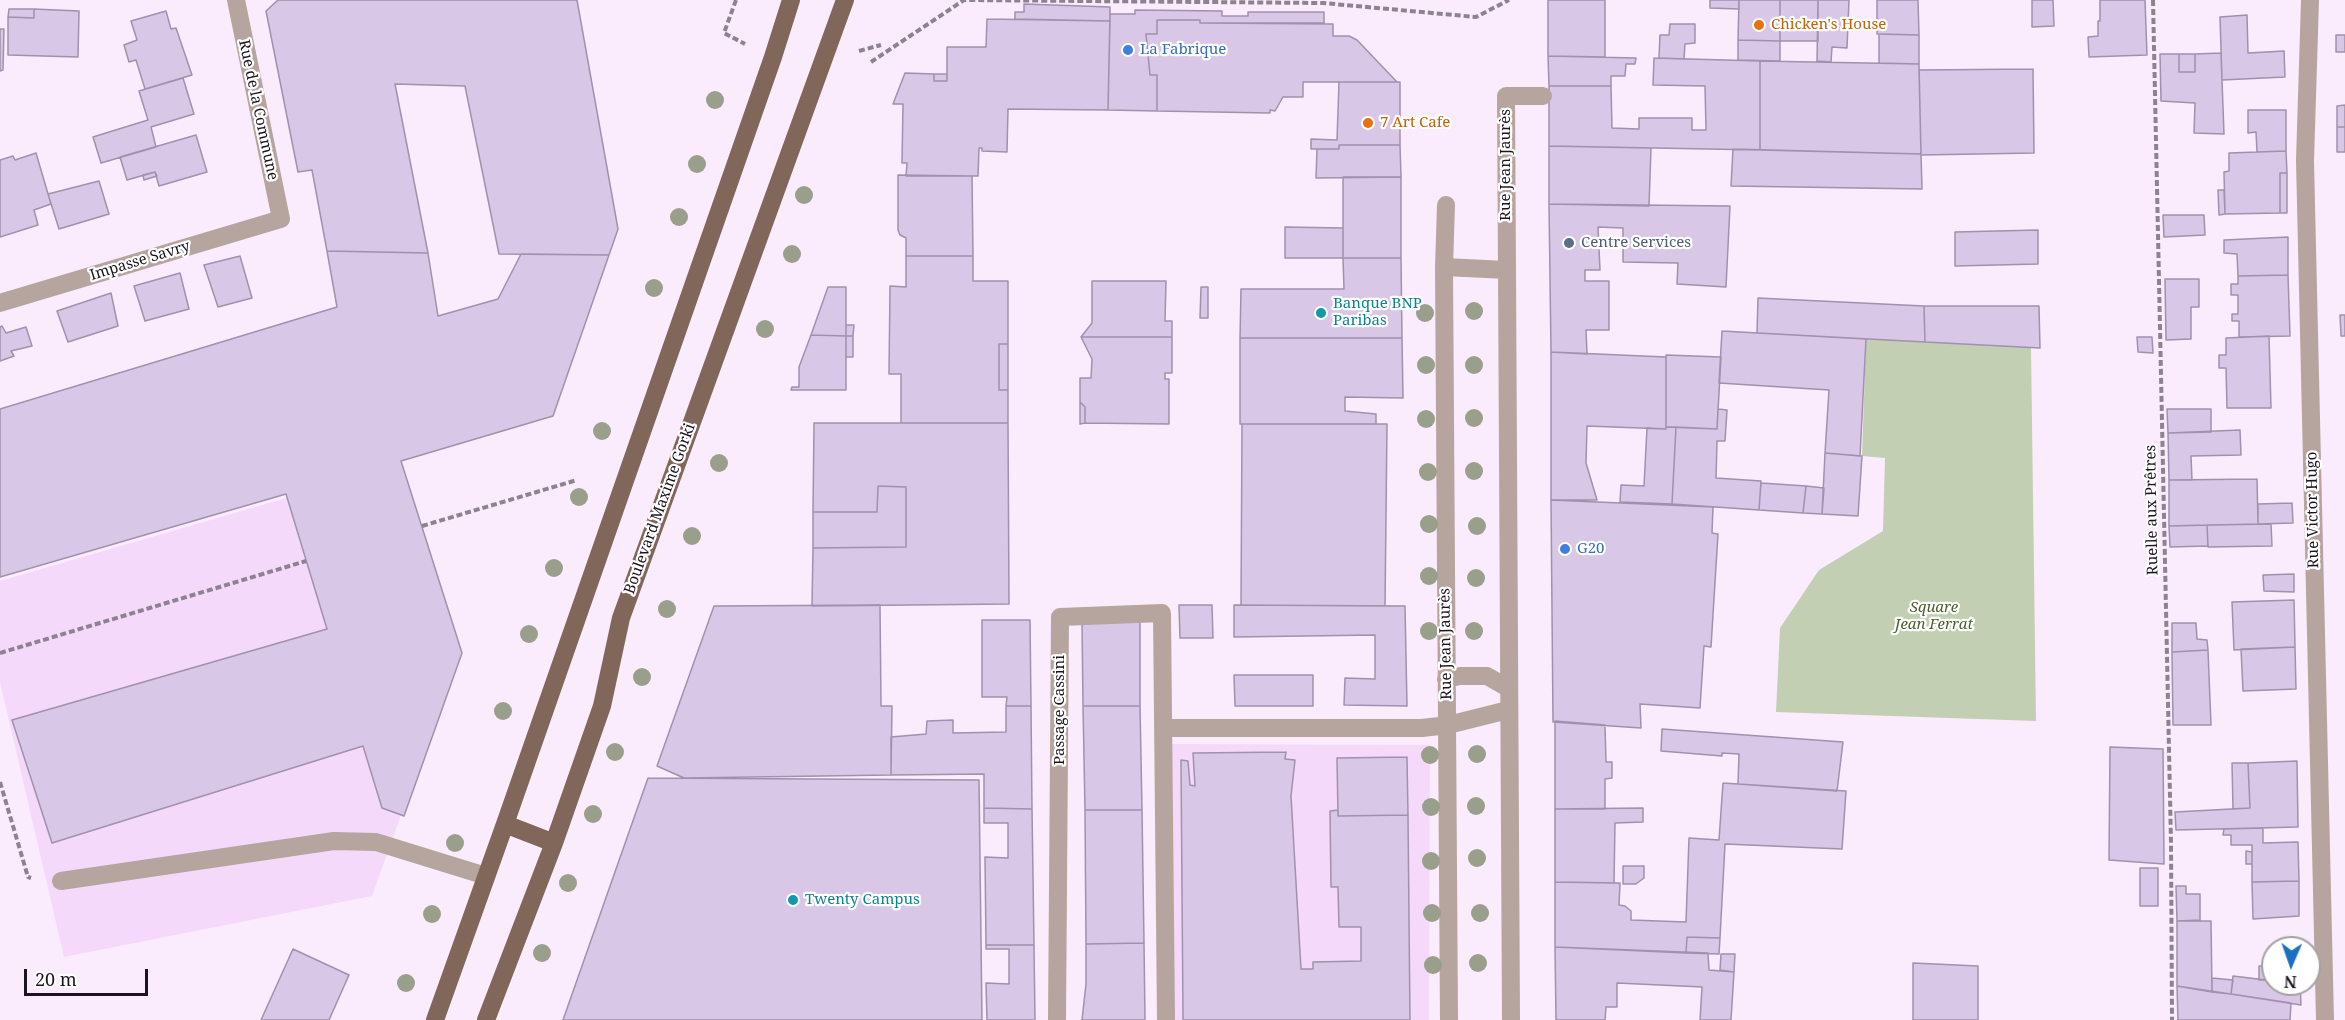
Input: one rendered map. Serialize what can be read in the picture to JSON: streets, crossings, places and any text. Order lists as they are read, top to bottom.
{
  "streets": {
    "main road": ["Boulevard Maxime Gorki"],
    "street": [
      "Rue de la Commune",
      "Rue Jean Jaurès",
      "Impasse Savry",
      "Rue Victor Hugo",
      "Passage Cassini"
    ],
    "path": ["Ruelle aux Prêtres"]
  },
  "crossings": [
    ["Rue de la Commune", "Impasse Savry"]
  ],
  "parks": ["Square Jean Ferrat"],
  "places": [
    "Chicken's House",
    "La Fabrique",
    "7 Art Cafe",
    "Centre Services",
    "Banque BNP Paribas",
    "G20",
    "Twenty Campus"
  ],
  "scale_bar": "20 m",
  "north": "bottom"
}
